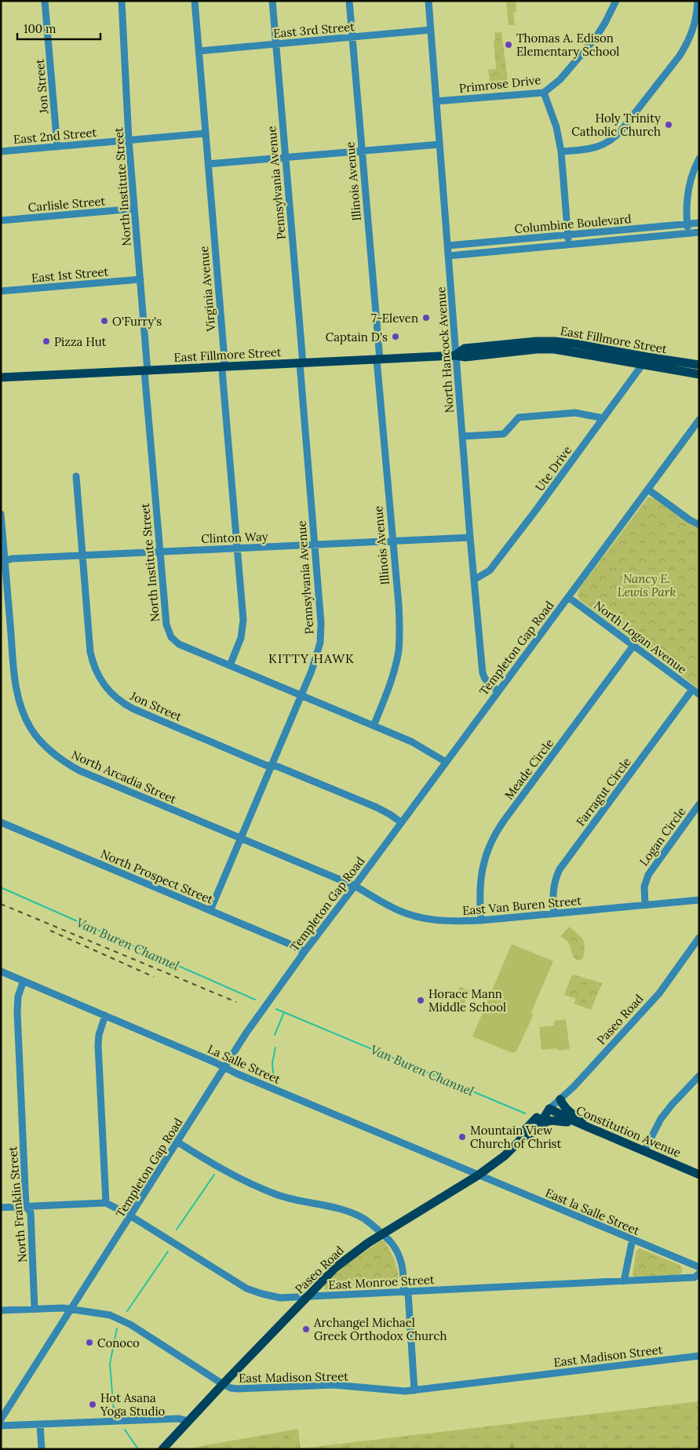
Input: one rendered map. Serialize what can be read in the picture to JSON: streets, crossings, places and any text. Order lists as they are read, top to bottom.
{
  "streets": {
    "main road": ["East Fillmore Street", "Paseo Road", "Constitution Avenue"],
    "street": [
      "East 3rd Street",
      "Primrose Drive",
      "Jon Street",
      "East 2nd Street",
      "Illinois Avenue",
      "Pennsylvania Avenue",
      "North Institute Street",
      "Carlisle Street",
      "Columbine Boulevard",
      "East 1st Street",
      "Virginia Avenue",
      "North Hancock Avenue",
      "Ute Drive",
      "Clinton Way",
      "North Logan Avenue",
      "Templeton Gap Road",
      "Meade Circle",
      "North Arcadia Street",
      "Farragut Circle",
      "Logan Circle",
      "North Prospect Street",
      "East Van Buren Street",
      "La Salle Street",
      "North Franklin Street",
      "East la Salle Street",
      "East Monroe Street",
      "East Madison Street"
    ]
  },
  "crossings": [
    ["East 3rd Street", "Illinois Avenue"],
    ["East 3rd Street", "Pennsylvania Avenue"],
    ["East 3rd Street", "Virginia Avenue"],
    ["East 3rd Street", "North Hancock Avenue"],
    ["Primrose Drive", "North Hancock Avenue"],
    ["Jon Street", "East 2nd Street"],
    ["Jon Street", "Pennsylvania Avenue"],
    ["Jon Street", "Clinton Way"],
    ["Jon Street", "Templeton Gap Road"],
    ["East 2nd Street", "North Institute Street"],
    ["East 2nd Street", "Virginia Avenue"],
    ["Illinois Avenue", "North Institute Street"],
    ["Illinois Avenue", "East Fillmore Street"],
    ["Illinois Avenue", "Clinton Way"],
    ["Pennsylvania Avenue", "North Institute Street"],
    ["Pennsylvania Avenue", "East Fillmore Street"],
    ["Pennsylvania Avenue", "Clinton Way"],
    ["Pennsylvania Avenue", "North Arcadia Street"],
    ["Pennsylvania Avenue", "North Prospect Street"],
    ["North Institute Street", "Carlisle Street"],
    ["North Institute Street", "East 1st Street"],
    ["North Institute Street", "Virginia Avenue"],
    ["North Institute Street", "East Fillmore Street"],
    ["North Institute Street", "Clinton Way"],
    ["North Institute Street", "Templeton Gap Road"],
    ["Columbine Boulevard", "North Hancock Avenue"],
    ["Virginia Avenue", "East Fillmore Street"],
    ["Virginia Avenue", "Clinton Way"],
    ["East Fillmore Street", "North Hancock Avenue"],
    ["East Fillmore Street", "Ute Drive"],
    ["North Hancock Avenue", "Ute Drive"],
    ["North Hancock Avenue", "Clinton Way"],
    ["North Hancock Avenue", "Templeton Gap Road"],
    ["Clinton Way", "North Arcadia Street"],
    ["North Logan Avenue", "Templeton Gap Road"],
    ["North Logan Avenue", "Meade Circle"],
    ["North Logan Avenue", "Farragut Circle"],
    ["Templeton Gap Road", "North Arcadia Street"],
    ["Templeton Gap Road", "North Prospect Street"],
    ["Templeton Gap Road", "East Van Buren Street"],
    ["Templeton Gap Road", "La Salle Street"],
    ["Templeton Gap Road", "East Monroe Street"],
    ["Templeton Gap Road", "East Madison Street"],
    ["Meade Circle", "East Van Buren Street"],
    ["North Arcadia Street", "East Van Buren Street"],
    ["Farragut Circle", "East Van Buren Street"],
    ["Logan Circle", "East Van Buren Street"],
    ["Paseo Road", "La Salle Street"],
    ["Paseo Road", "Constitution Avenue"],
    ["Paseo Road", "East la Salle Street"],
    ["Paseo Road", "East Monroe Street"],
    ["Paseo Road", "East Madison Street"],
    ["La Salle Street", "North Franklin Street"],
    ["La Salle Street", "East la Salle Street"],
    ["North Franklin Street", "East Madison Street"]
  ],
  "districts": ["KITTY HAWK"],
  "water": ["Van Buren Channel"],
  "parks": ["Nancy E. Lewis Park"],
  "places": [
    "Thomas A. Edison Elementary School",
    "Holy Trinity Catholic Church",
    "7-Eleven",
    "O'Furry's",
    "Captain D's",
    "Pizza Hut",
    "Horace Mann Middle School",
    "Mountain View Church of Christ",
    "Archangel Michael Greek Orthodox Church",
    "Conoco",
    "Hot Asana Yoga Studio"
  ],
  "scale_bar": "100 m"
}
